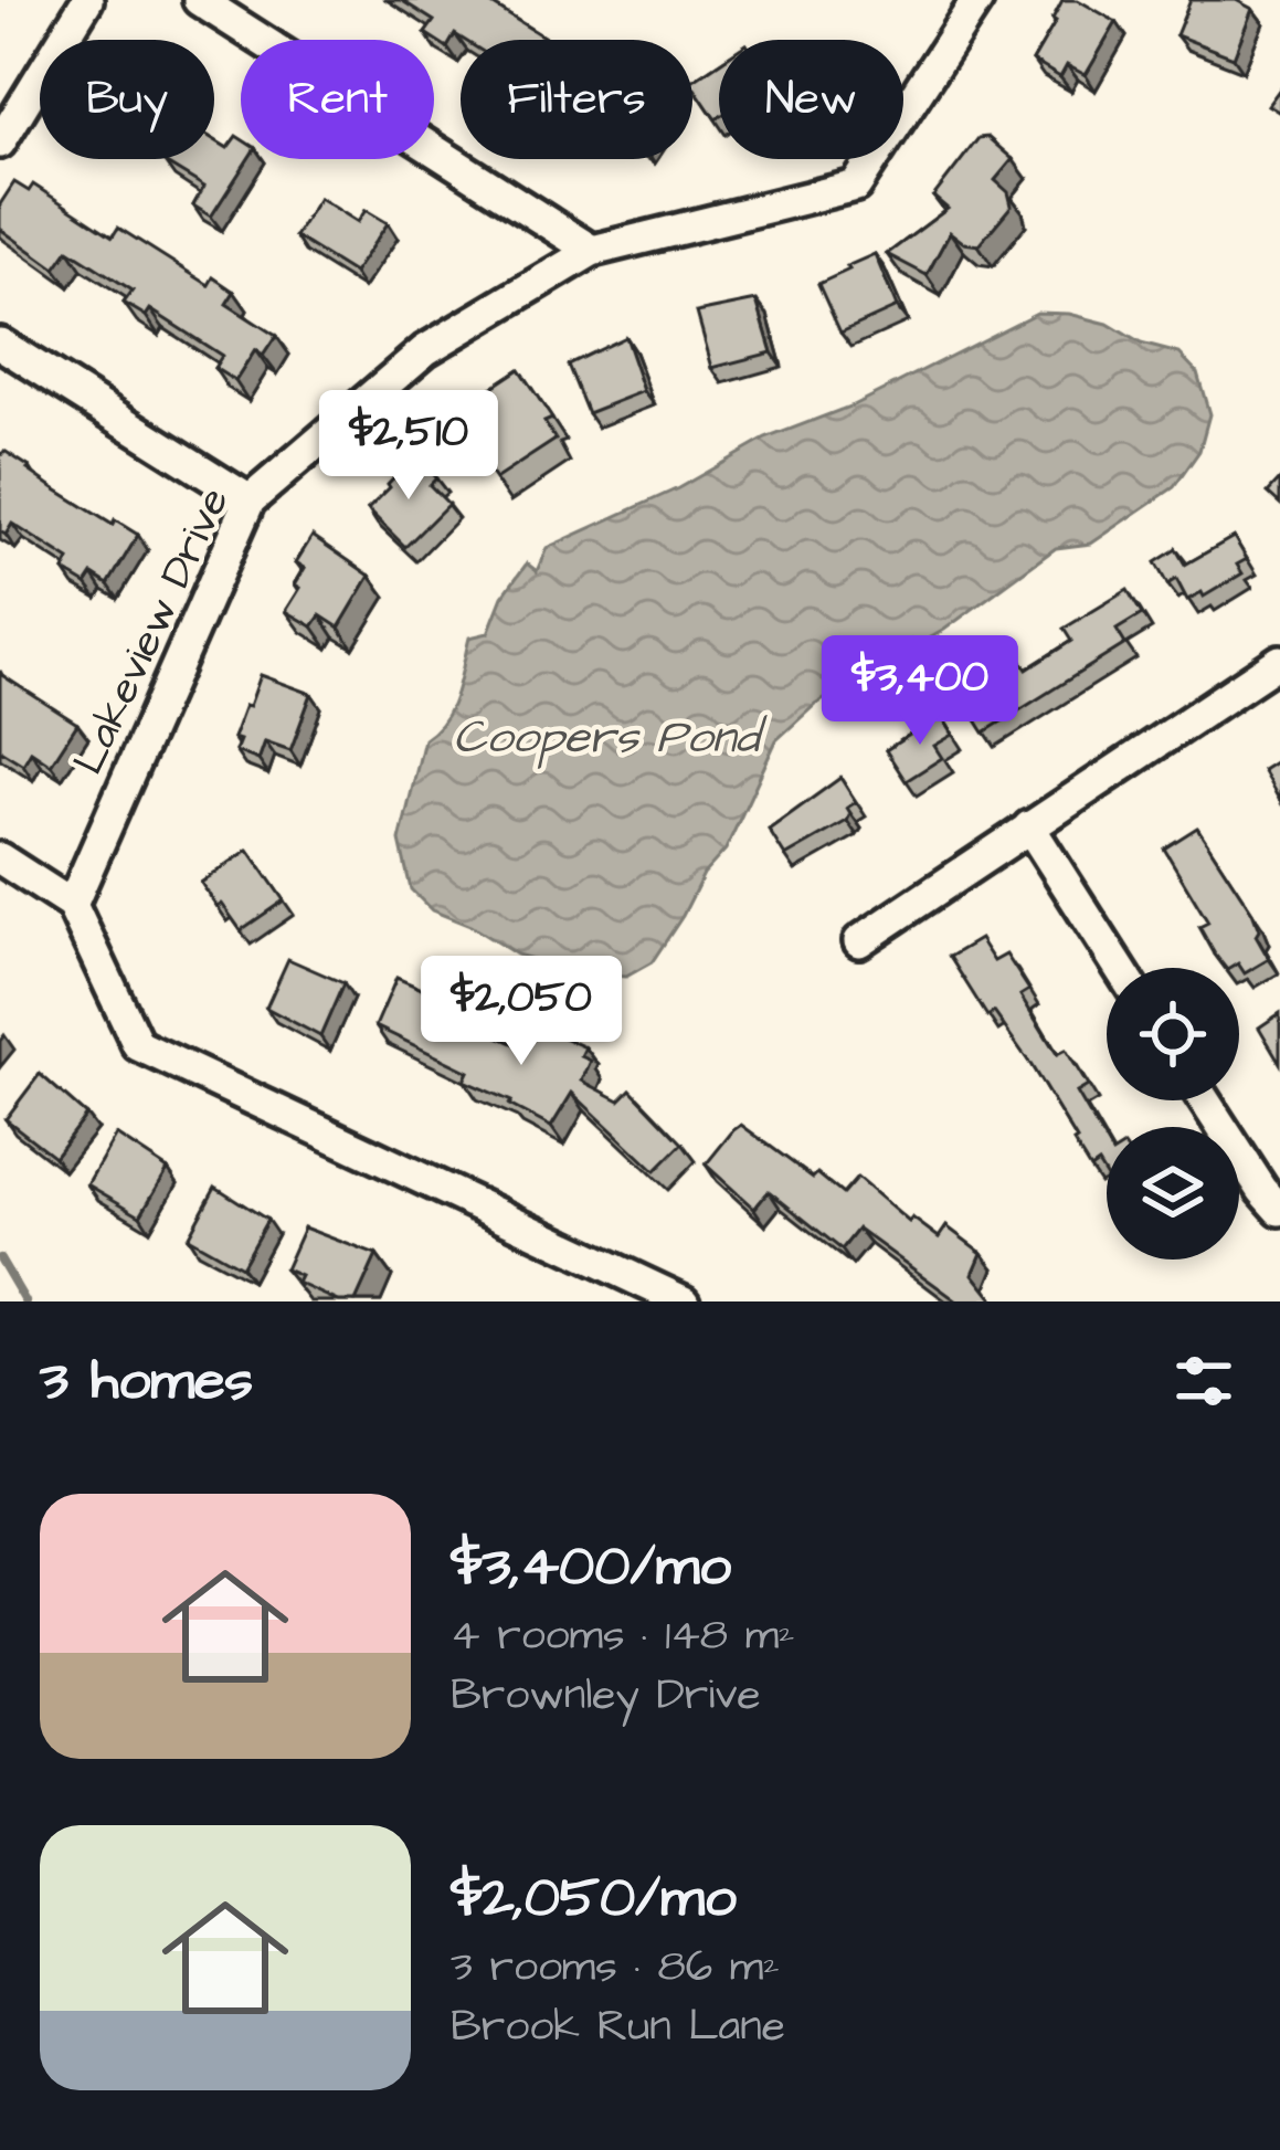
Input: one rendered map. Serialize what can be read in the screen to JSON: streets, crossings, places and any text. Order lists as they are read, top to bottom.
{
  "streets": {
    "street": ["Lakeview Drive"]
  },
  "water": ["Coopers Pond"],
  "page": {
    "chip": [
      "Buy",
      "Rent",
      "Filters",
      "New"
    ],
    "price": ["$2,510", "$3,400", "$2,050"],
    "heading": "3 homes",
    "list": [
      {
        "name": "$3,400/mo",
        "note": "4 rooms · 148 m² · Brownley Drive"
      },
      {
        "name": "$2,050/mo",
        "note": "3 rooms · 86 m² · Brook Run Lane"
      }
    ]
  }
}
